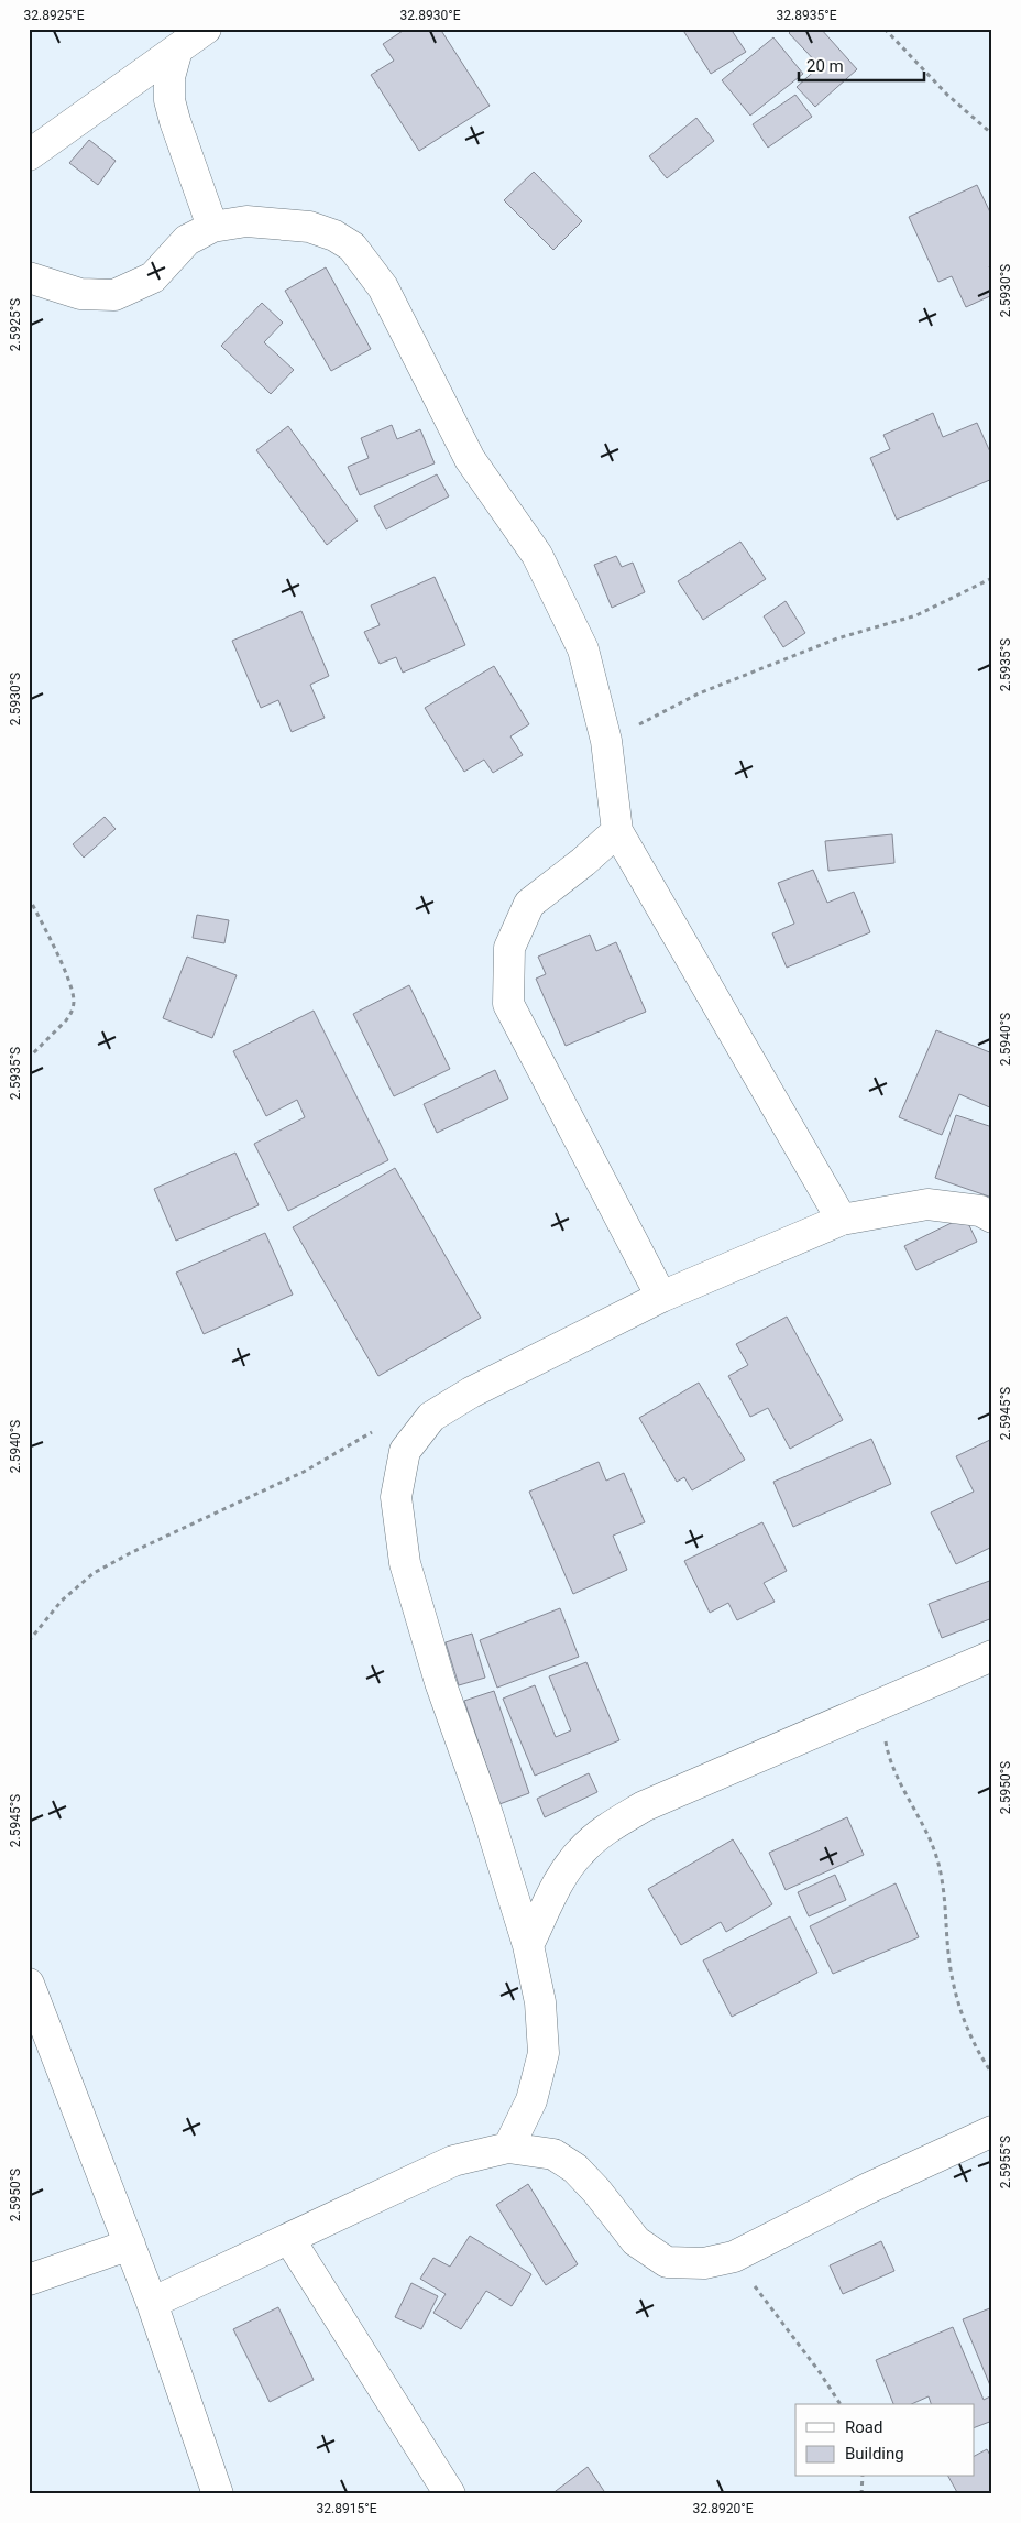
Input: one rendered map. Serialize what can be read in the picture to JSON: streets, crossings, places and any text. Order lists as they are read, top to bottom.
{
  "legend": ["Road", "Building"],
  "scale_bar": "20 m",
  "coordinates": [
    "32.8925°E",
    "32.8930°E",
    "32.8935°E",
    "2.5930°S",
    "2.5925°S",
    "2.5935°S",
    "2.5940°S",
    "2.5945°S",
    "2.5950°S",
    "2.5955°S",
    "32.8915°E",
    "32.8920°E"
  ]
}
